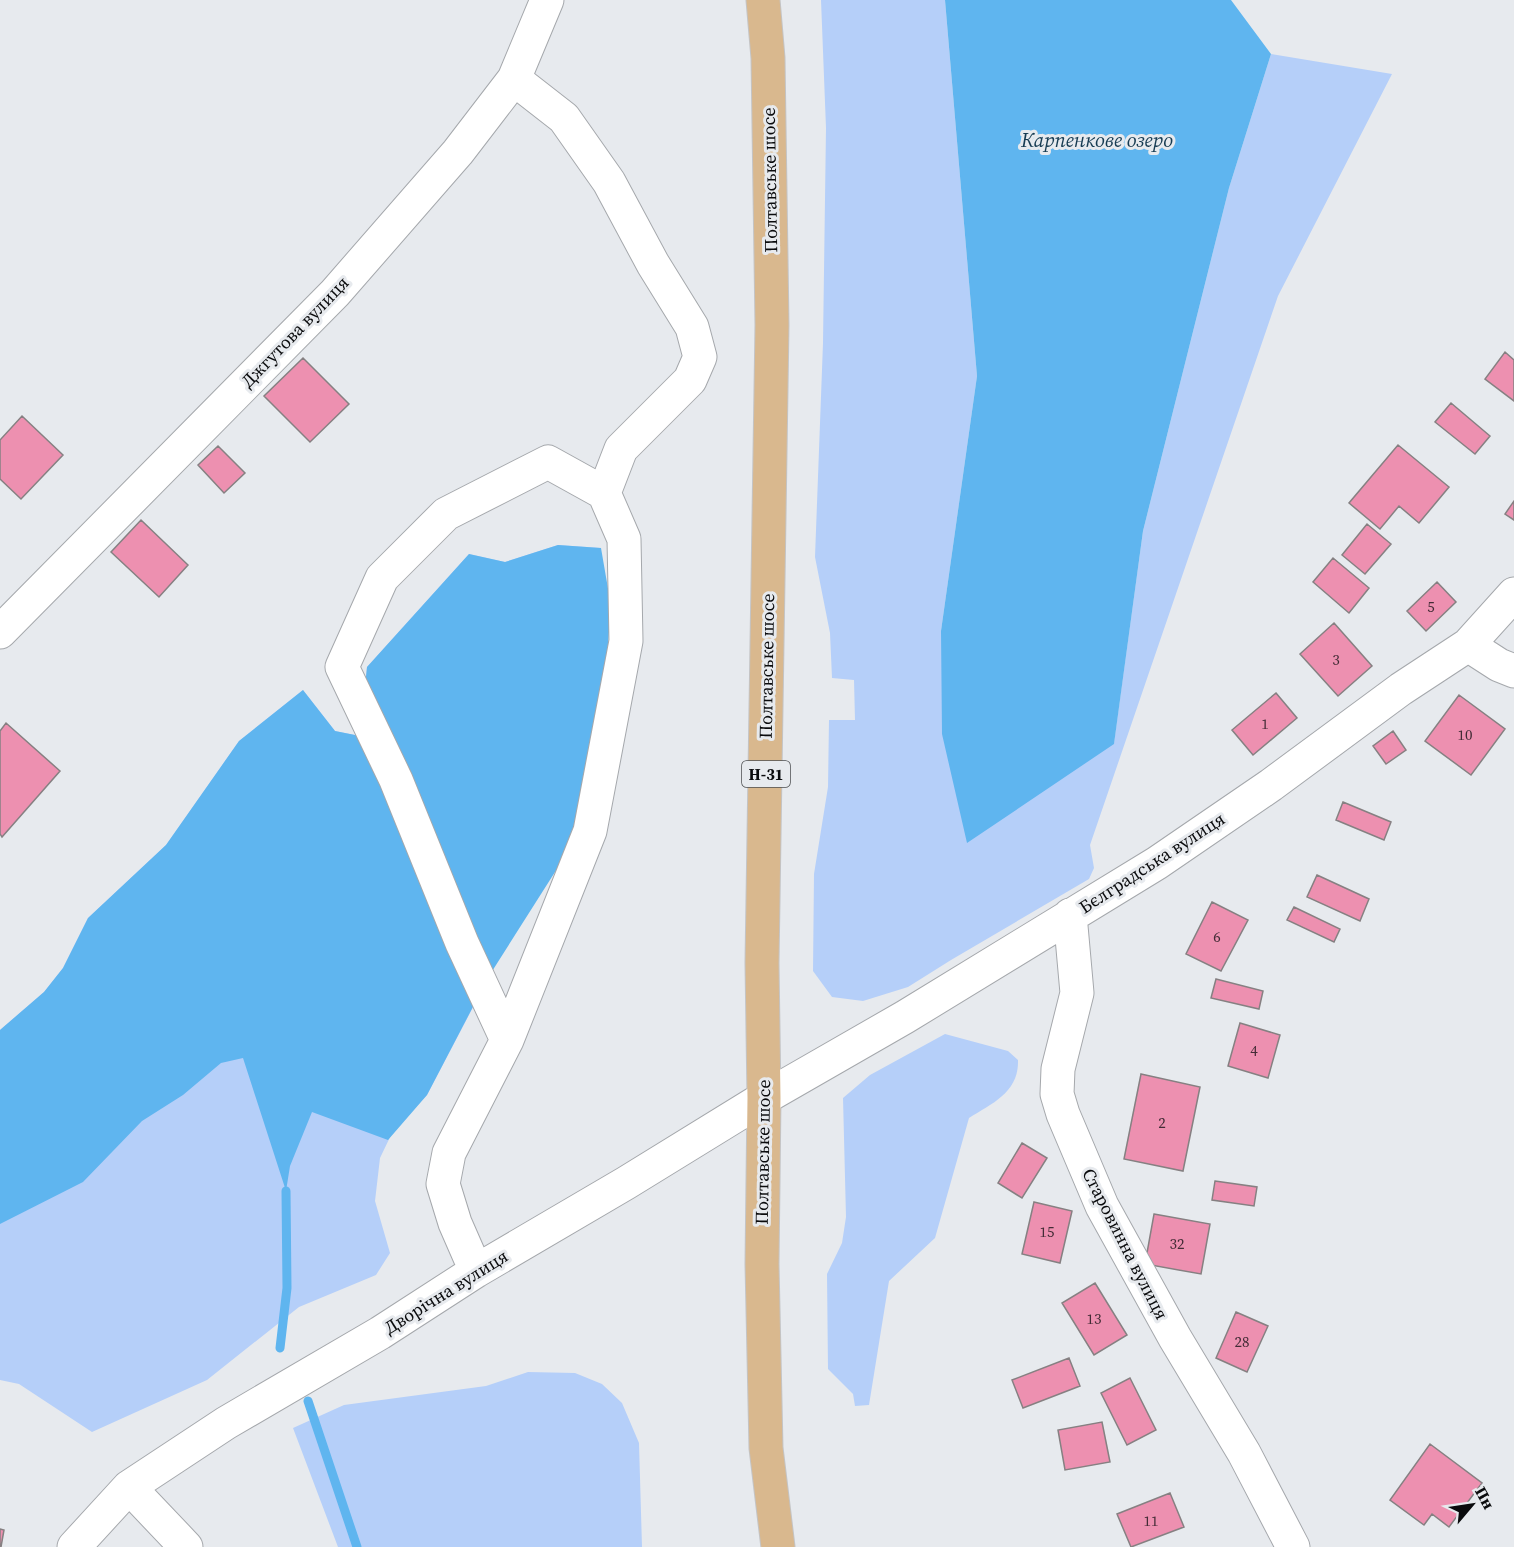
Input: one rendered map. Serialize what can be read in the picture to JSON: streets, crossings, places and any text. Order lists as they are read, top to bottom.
{
  "streets": {
    "main road": ["Полтавське шосе", "Н-31"],
    "street": [
      "Джгутова вулиця",
      "Бєлградська вулиця",
      "Старовинна вулиця",
      "Дворічна вулиця"
    ]
  },
  "crossings": [
    ["Полтавське шосе", "Бєлградська вулиця"],
    ["Полтавське шосе", "Дворічна вулиця"],
    ["Бєлградська вулиця", "Старовинна вулиця"],
    ["Бєлградська вулиця", "Дворічна вулиця"]
  ],
  "water": ["Карпенкове озеро"],
  "house_numbers": [
    "5",
    "3",
    "1",
    "10",
    "6",
    "4",
    "2",
    "15",
    "32",
    "13",
    "28",
    "11"
  ],
  "north": "top right"
}
